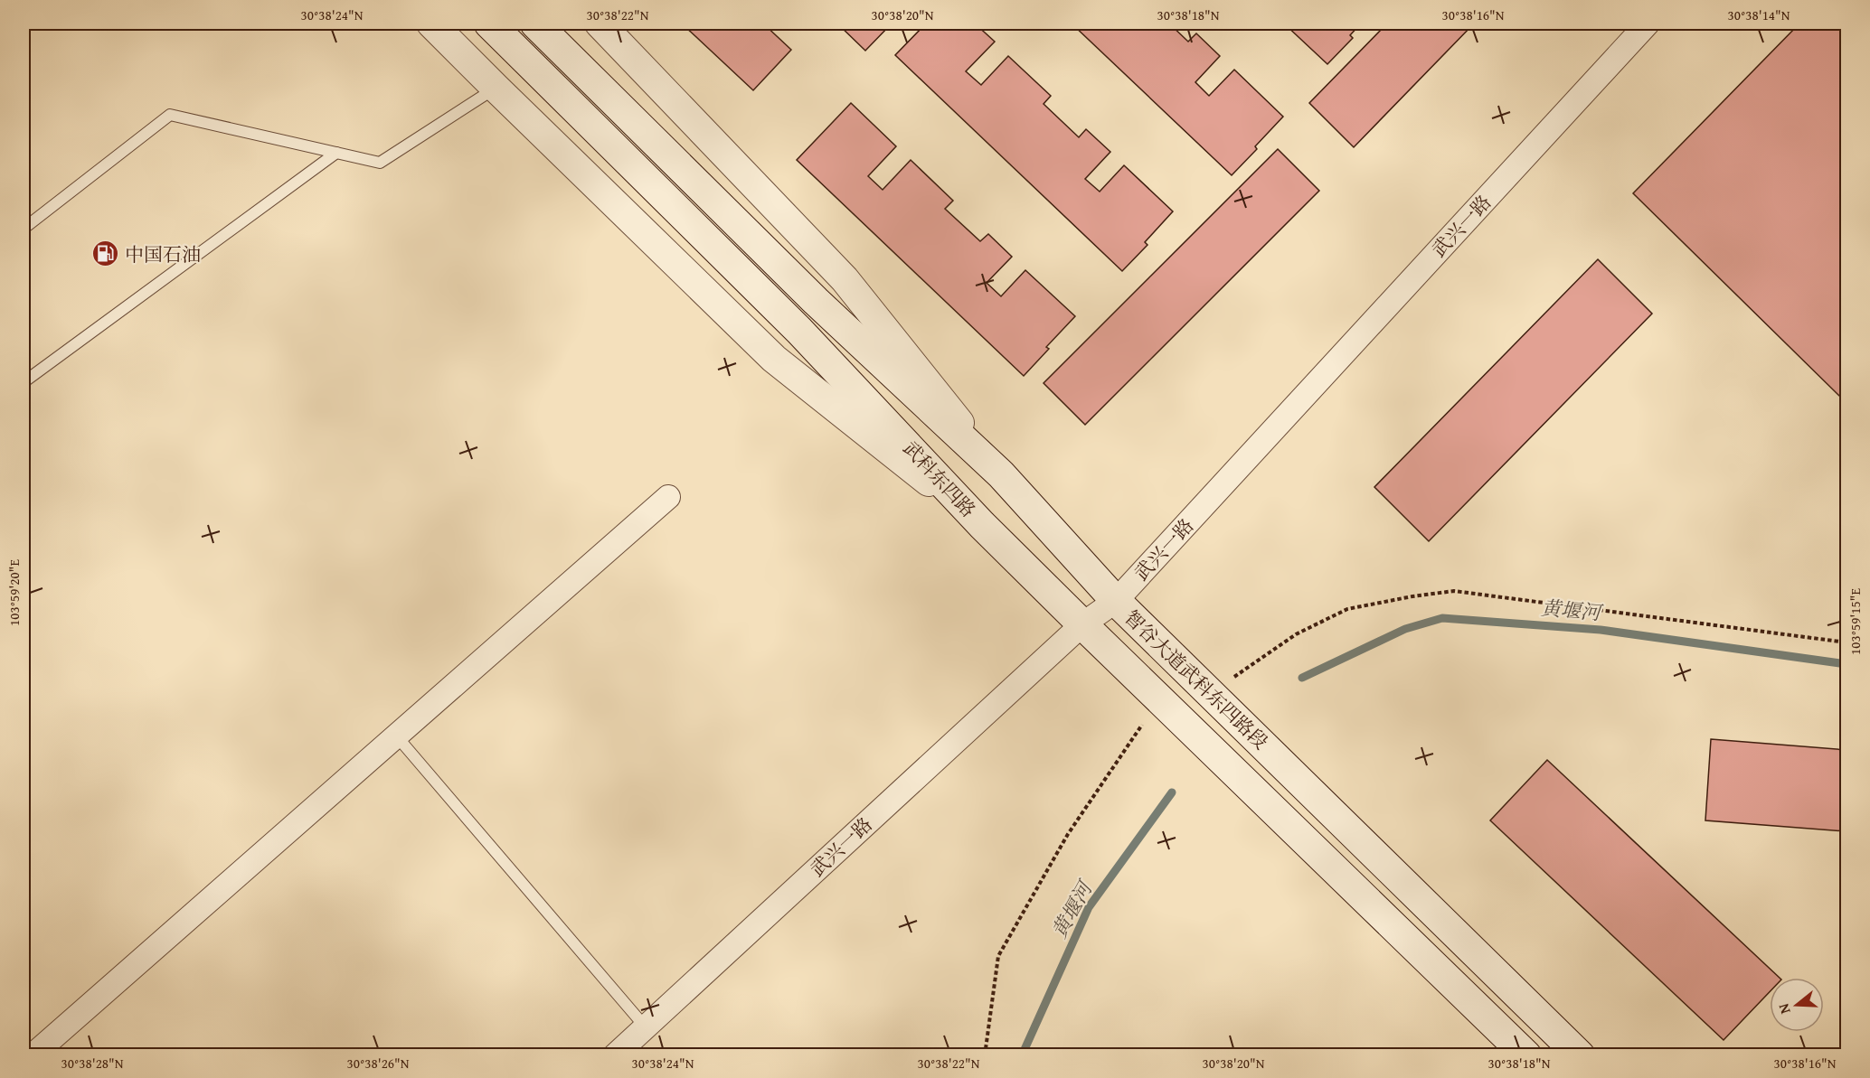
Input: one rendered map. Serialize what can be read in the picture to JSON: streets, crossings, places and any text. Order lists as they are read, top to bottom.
{
  "streets": {
    "main road": ["武科东四路", "智谷大道武科东四路段"],
    "street": ["武兴一路"]
  },
  "crossings": [
    ["武兴一路", "武科东四路"],
    ["武兴一路", "智谷大道武科东四路段"],
    ["武科东四路", "智谷大道武科东四路段"]
  ],
  "water": ["黄堰河"],
  "places": {
    "fuel station": ["中国石油"]
  },
  "north": "left",
  "coordinates": [
    "30°38'24\"N",
    "30°38'22\"N",
    "30°38'20\"N",
    "30°38'18\"N",
    "30°38'16\"N",
    "30°38'14\"N",
    "103°59'20\"E",
    "103°59'15\"E",
    "30°38'28\"N",
    "30°38'26\"N"
  ]
}
